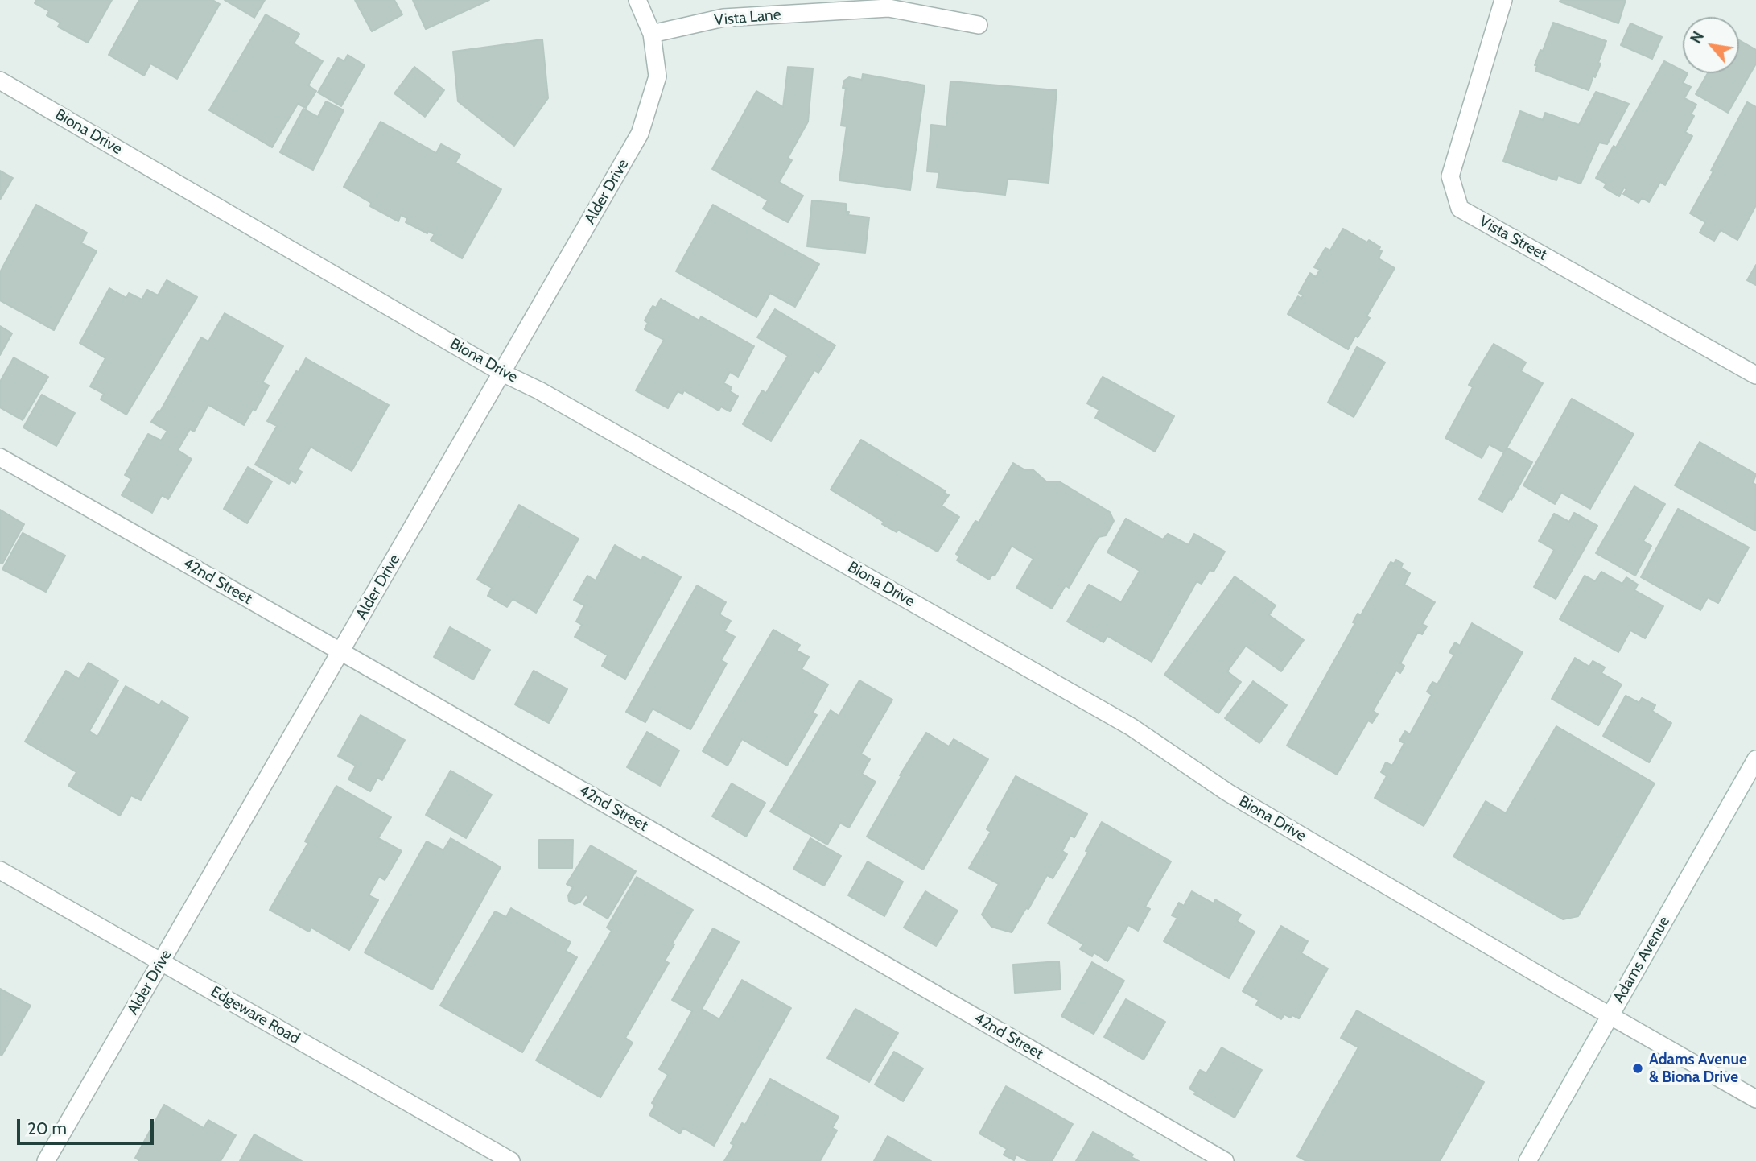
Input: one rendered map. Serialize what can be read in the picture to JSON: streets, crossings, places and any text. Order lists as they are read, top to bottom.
{
  "streets": {
    "street": [
      "Vista Lane",
      "Biona Drive",
      "Alder Drive",
      "Vista Street",
      "42nd Street",
      "Adams Avenue",
      "Edgeware Road"
    ]
  },
  "crossings": [
    ["Vista Lane", "Alder Drive"],
    ["Biona Drive", "Alder Drive"],
    ["Biona Drive", "Adams Avenue"],
    ["Alder Drive", "42nd Street"],
    ["Alder Drive", "Edgeware Road"]
  ],
  "places": ["Adams Avenue & Biona Drive"],
  "scale_bar": "20 m",
  "north": "top left"
}
